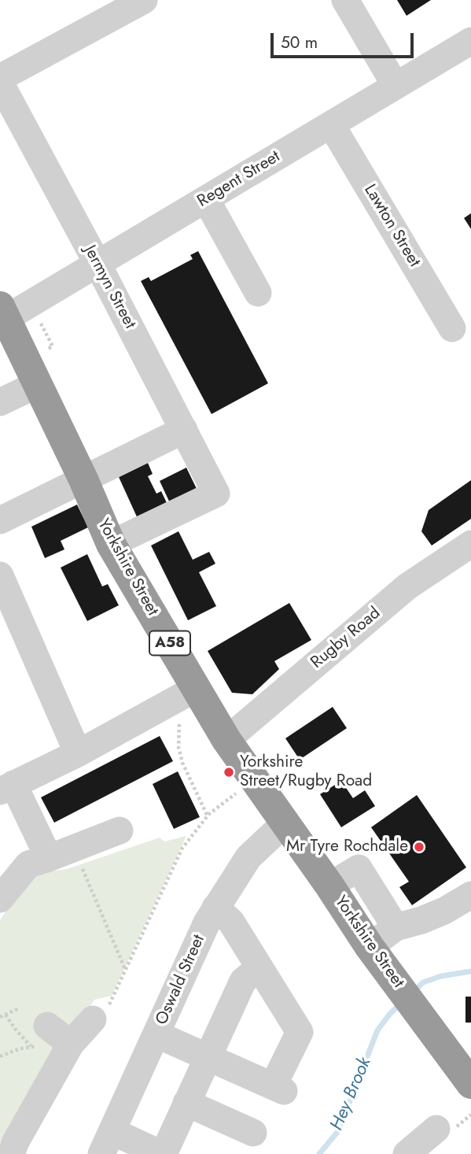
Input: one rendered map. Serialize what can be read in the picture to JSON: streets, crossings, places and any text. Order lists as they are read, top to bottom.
{
  "streets": {
    "highway": ["Yorkshire Street", "A58"],
    "street": [
      "Regent Street",
      "Lawton Street",
      "Jermyn Street",
      "Rugby Road",
      "Oswald Street"
    ]
  },
  "crossings": [
    ["Regent Street", "Lawton Street"],
    ["Regent Street", "Jermyn Street"],
    ["Regent Street", "Yorkshire Street"],
    ["Jermyn Street", "Yorkshire Street"],
    ["Yorkshire Street", "Rugby Road"],
    ["Yorkshire Street", "Oswald Street"]
  ],
  "water": ["Hey Brook"],
  "places": ["Yorkshire Street/Rugby Road", "Mr Tyre Rochdale"],
  "scale_bar": "50 m"
}
